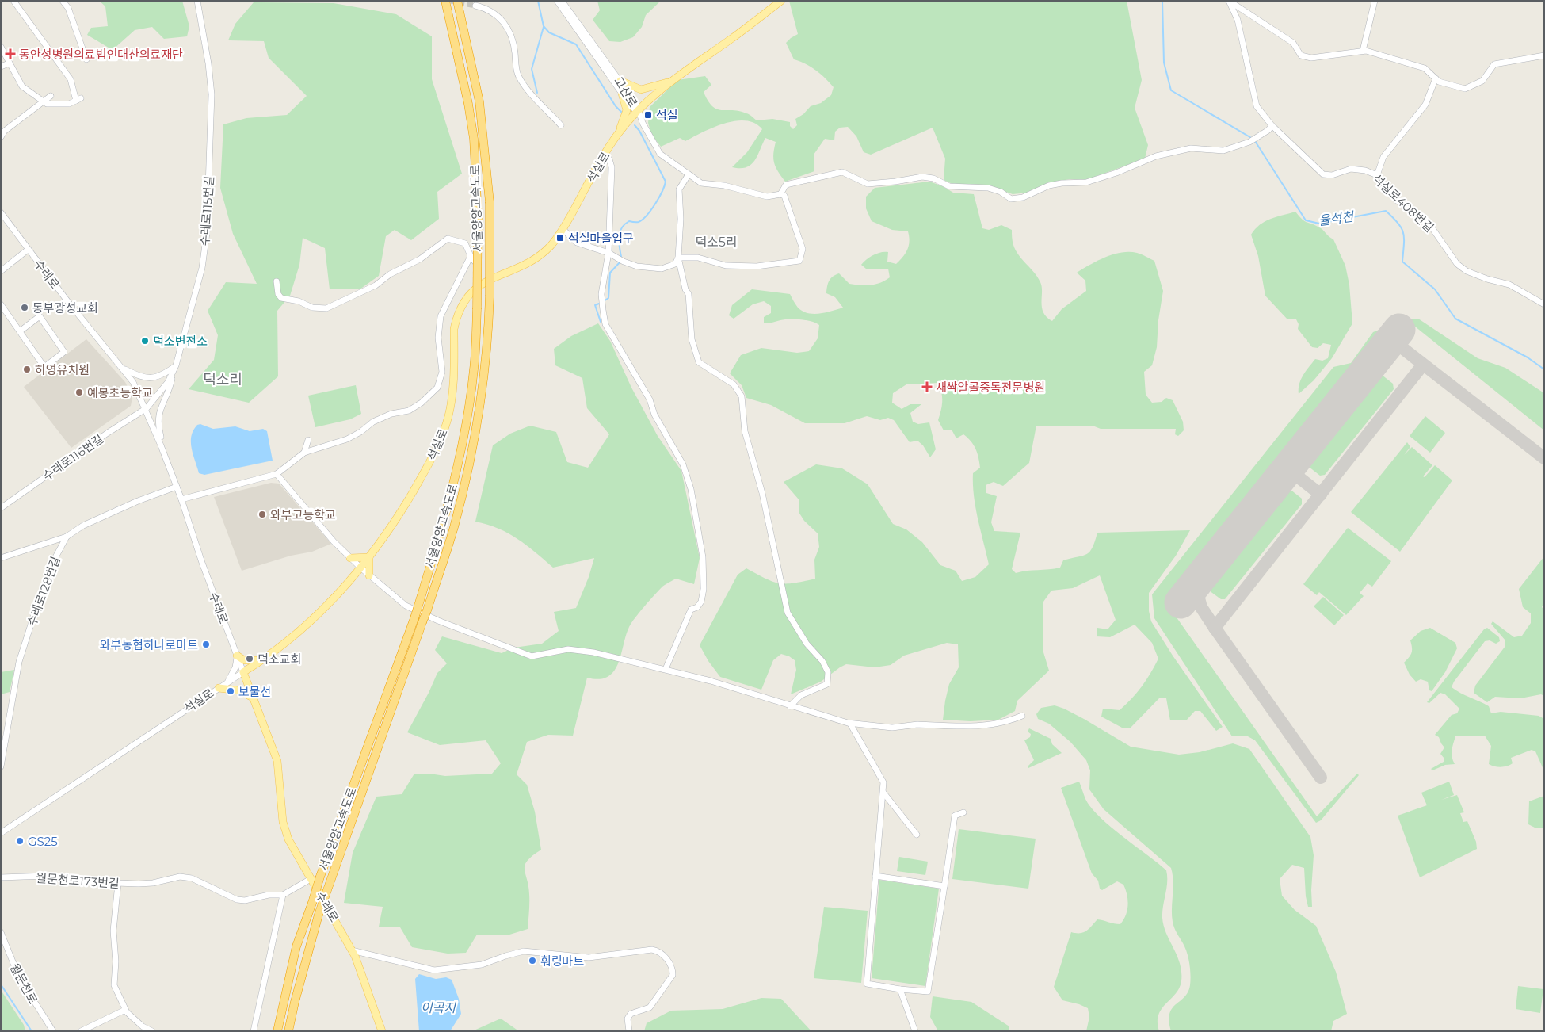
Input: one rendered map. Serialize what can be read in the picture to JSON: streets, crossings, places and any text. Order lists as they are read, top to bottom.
{
  "streets": {
    "highway": ["서울양양고속도로"],
    "main road": ["석실로", "수레로"],
    "street": [
      "고산로",
      "석실로408번길",
      "수레로115번길",
      "수레로116번길",
      "수레로128번길",
      "월문천로173번길",
      "월문천로"
    ]
  },
  "crossings": [
    ["고산로", "석실로"],
    ["석실로", "수레로"],
    ["수레로115번길", "수레로"],
    ["수레로115번길", "수레로116번길"],
    ["수레로", "수레로116번길"],
    ["수레로", "수레로128번길"],
    ["수레로", "월문천로173번길"]
  ],
  "districts": ["덕소5리", "덕소리"],
  "water": ["율석천", "이곡지"],
  "places": {
    "health": ["동안성병원의료법인대산의료재단", "새싹알콜중독전문병원"],
    "transit": ["석실", "석실마을입구"],
    "other": [
      "동부광성교회",
      "덕소변전소",
      "하영유치원",
      "예봉초등학교",
      "와부고등학교",
      "와부농협하나로마트",
      "덕소교회",
      "보물선",
      "GS25",
      "훠링마트"
    ]
  }
}
